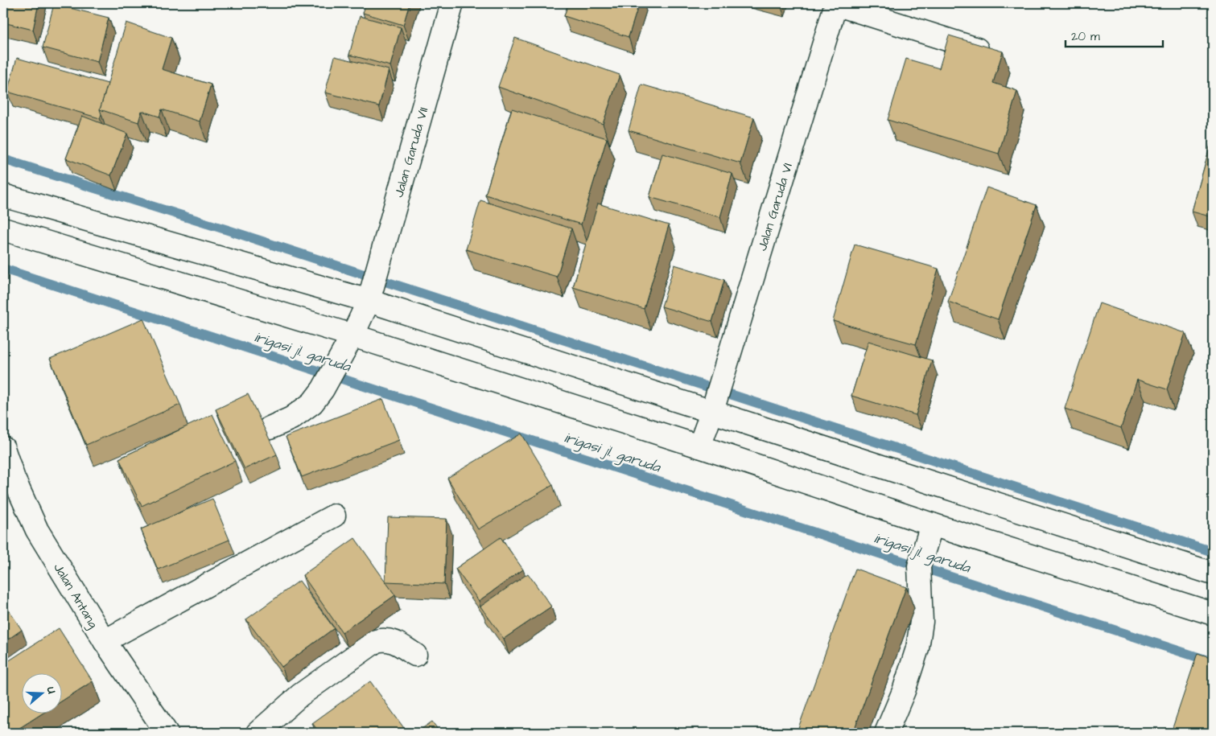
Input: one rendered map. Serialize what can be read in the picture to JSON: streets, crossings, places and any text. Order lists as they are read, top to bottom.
{
  "streets": {
    "main road": ["Jalan Garuda VII", "Jalan Garuda VI", "Jalan Antang"]
  },
  "water": ["irigasi jl. garuda"],
  "scale_bar": "20 m",
  "north": "right"
}
